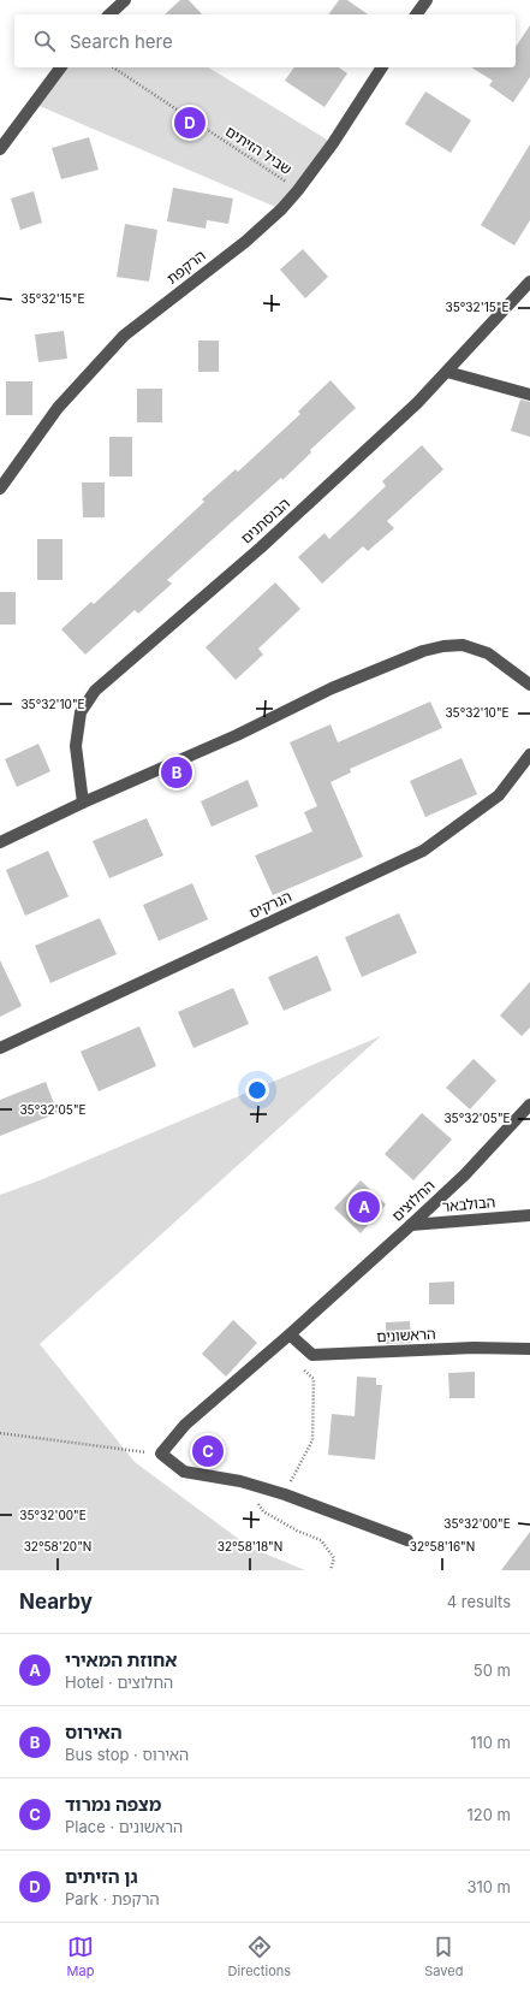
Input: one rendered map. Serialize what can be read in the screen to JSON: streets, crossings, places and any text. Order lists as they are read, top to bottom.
{
  "streets": {
    "street": [
      "הרקפת",
      "הבוסתנים",
      "הנרקיס",
      "החלוצים",
      "הבולבאר",
      "הראשונים"
    ],
    "path": ["שביל הזיתים"]
  },
  "crossings": [
    ["שביל הזיתים", "הרקפת"],
    ["החלוצים", "הבולבאר"],
    ["החלוצים", "הראשונים"]
  ],
  "page": {
    "search": "Search here",
    "pins": [
      "D",
      "B",
      "A",
      "C"
    ],
    "heading": ["Nearby", "4 results"],
    "list": [
      {
        "mark": "A",
        "name": "אחוזת המאירי",
        "note": "Hotel · החלוצים",
        "value": "50 m"
      },
      {
        "mark": "B",
        "name": "האירוס",
        "note": "Bus stop · האירוס",
        "value": "110 m"
      },
      {
        "mark": "C",
        "name": "מצפה נמרוד",
        "note": "Place · הראשונים",
        "value": "120 m"
      },
      {
        "mark": "D",
        "name": "גן הזיתים",
        "note": "Park · הרקפת",
        "value": "310 m"
      }
    ],
    "nav": ["Map", "Directions", "Saved"]
  },
  "coordinates": [
    "35°32'15\"E",
    "35°32'10\"E",
    "35°32'05\"E",
    "35°32'00\"E",
    "32°58'20\"N",
    "32°58'18\"N",
    "32°58'16\"N"
  ]
}
